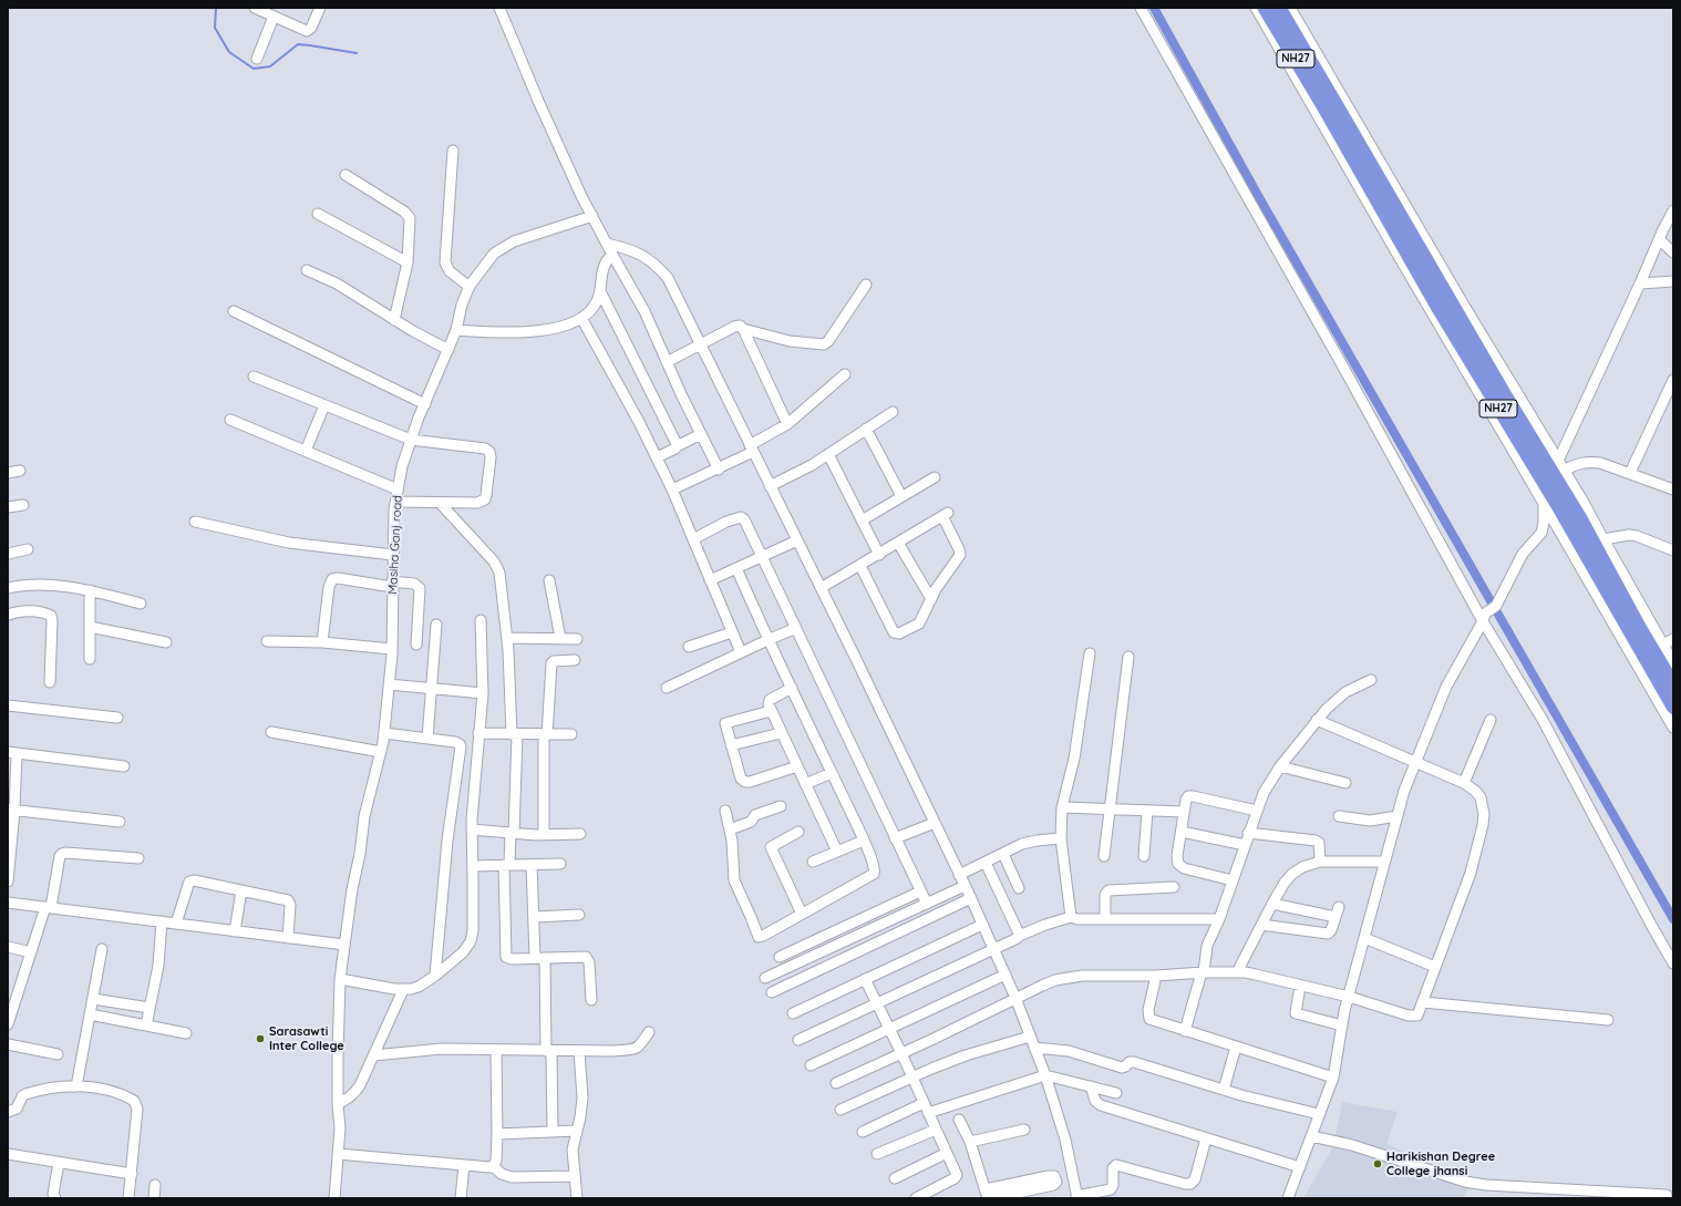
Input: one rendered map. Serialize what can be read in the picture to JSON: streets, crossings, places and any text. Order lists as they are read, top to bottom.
{
  "streets": {
    "highway": ["NH27"],
    "street": ["Masiha Ganj road"]
  },
  "places": ["Sarasawti Inter College", "Harikishan Degree College jhansi"]
}
